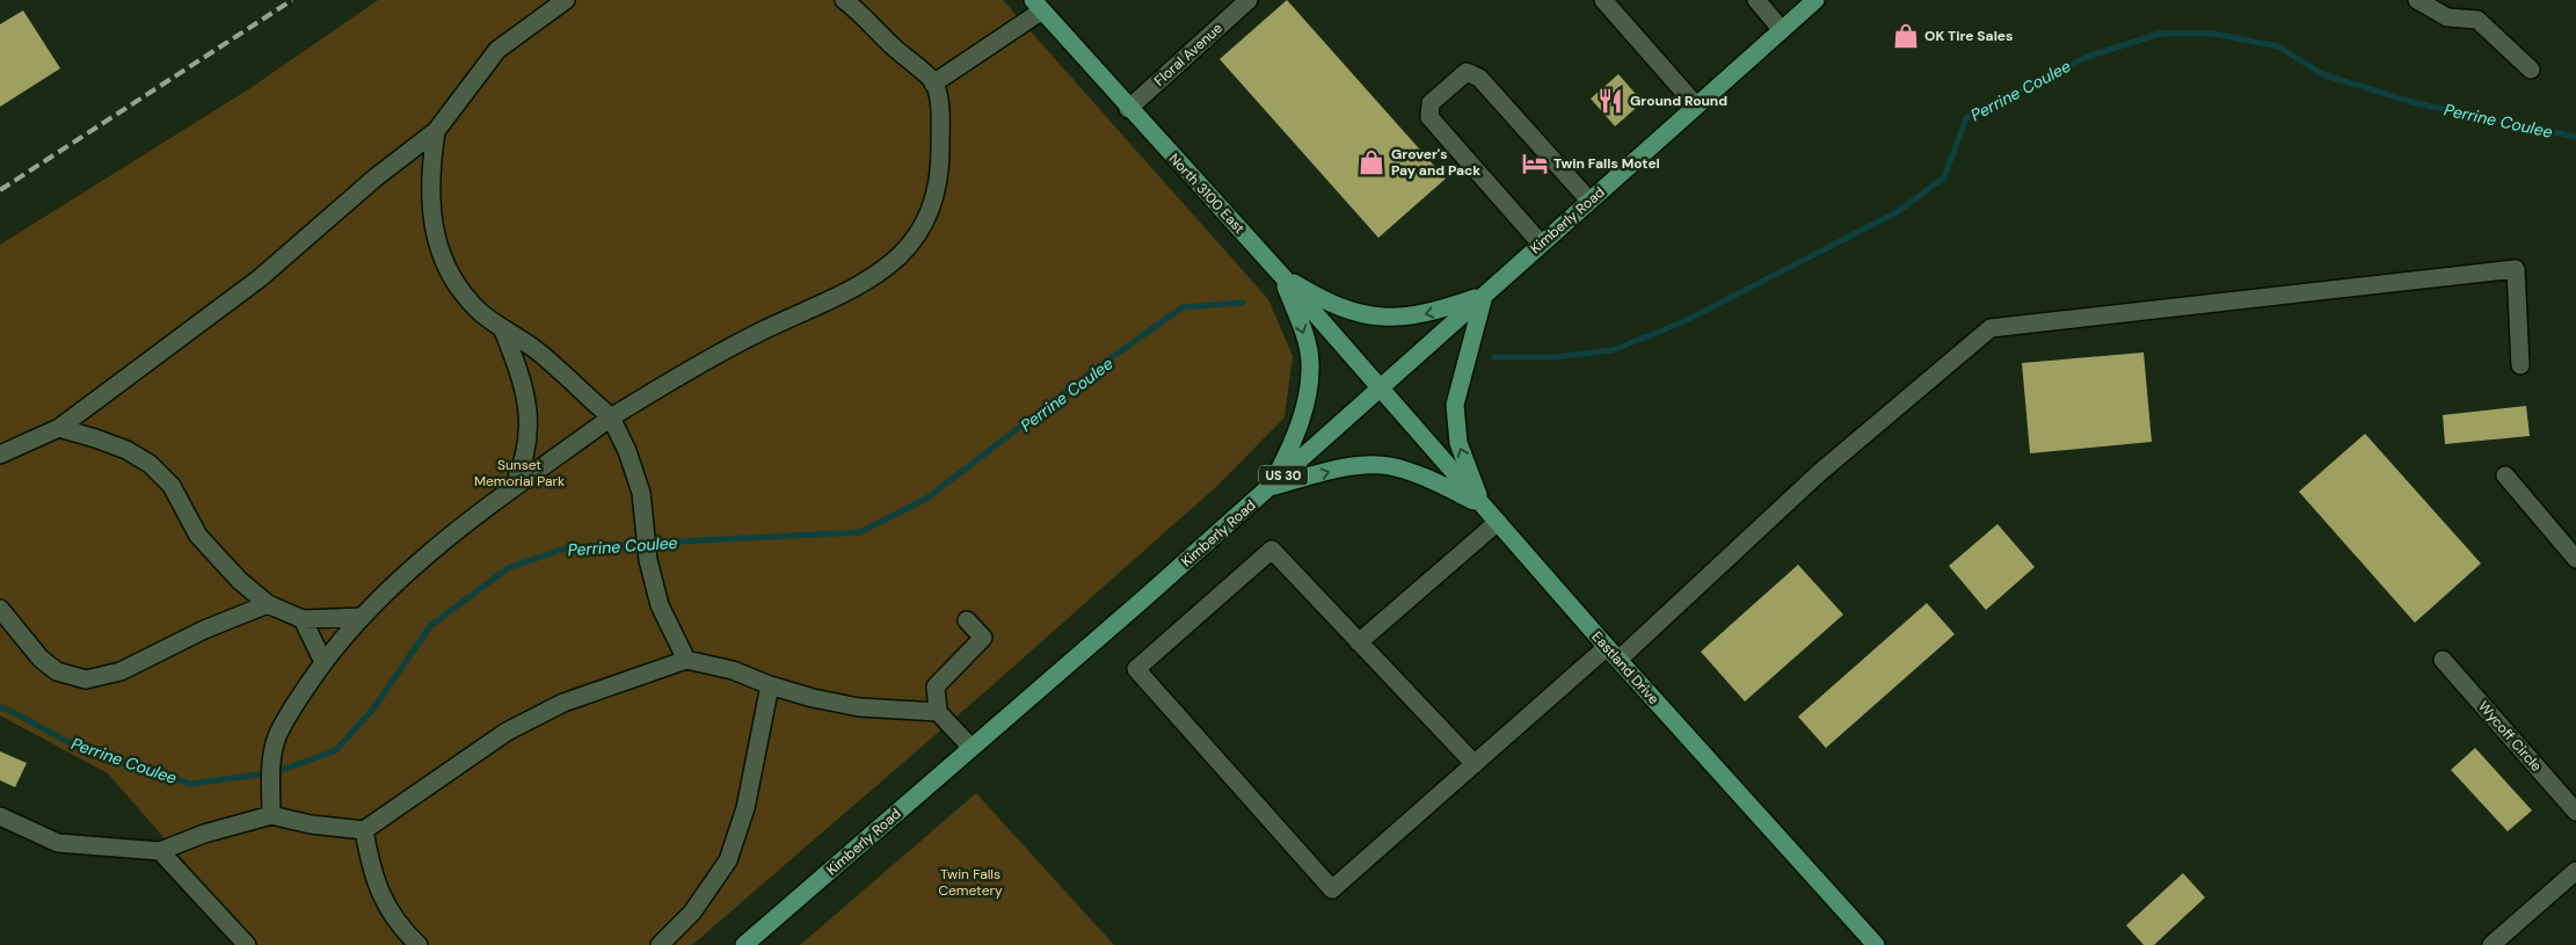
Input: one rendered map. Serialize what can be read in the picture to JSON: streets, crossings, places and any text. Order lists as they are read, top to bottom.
{
  "streets": {
    "main road": [
      "North 3100 East",
      "Kimberly Road",
      "US 30",
      "Eastland Drive"
    ],
    "street": ["Floral Avenue", "Wycoff Circle"]
  },
  "crossings": [
    ["Floral Avenue", "North 3100 East"],
    ["North 3100 East", "Kimberly Road"],
    ["North 3100 East", "Eastland Drive"],
    ["Kimberly Road", "Eastland Drive"]
  ],
  "water": ["Perrine Coulee"],
  "parks": ["Sunset Memorial Park", "Twin Falls Cemetery"],
  "places": {
    "shop": ["OK Tire Sales", "Grover's Pay and Pack"],
    "restaurant": ["Ground Round"],
    "hotel": ["Twin Falls Motel"]
  }
}
